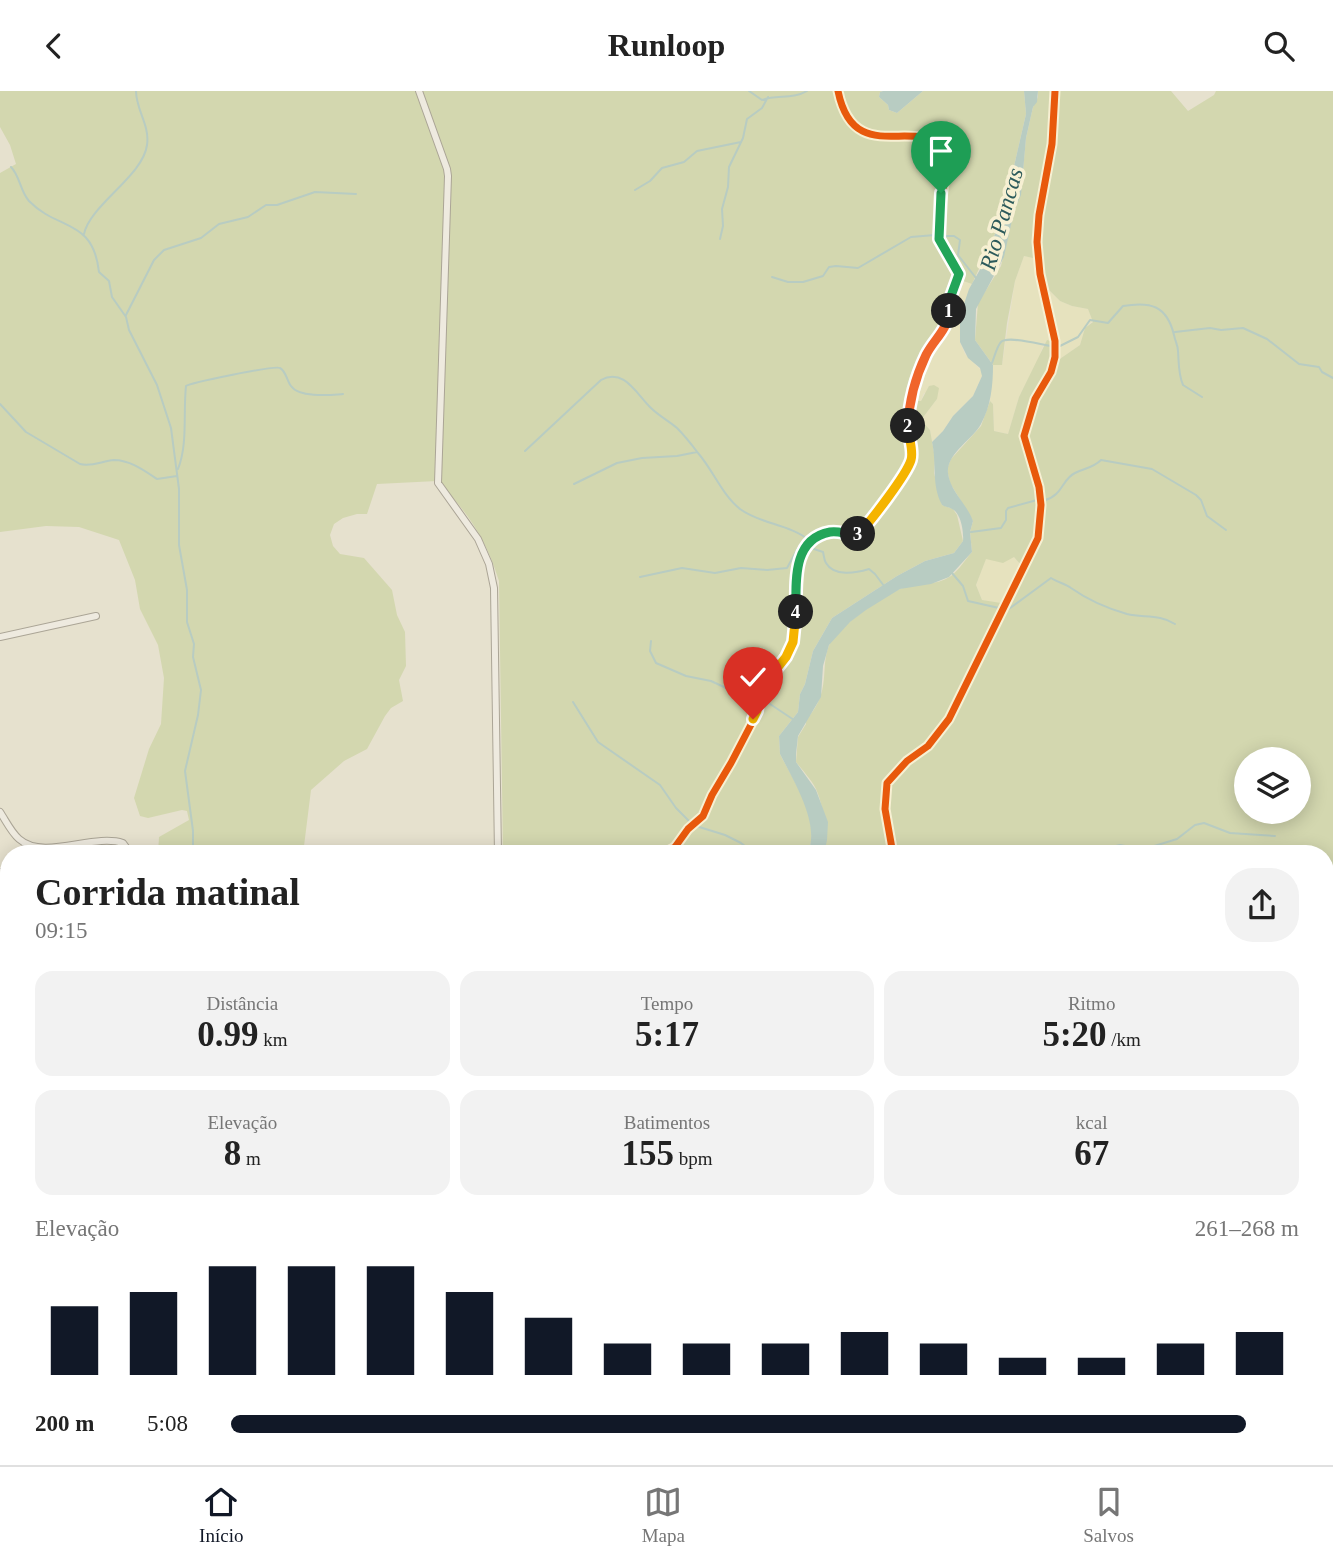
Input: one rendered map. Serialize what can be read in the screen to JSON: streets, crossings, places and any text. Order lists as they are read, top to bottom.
{
  "water": ["Rio Pancas"],
  "page": {
    "header": "Runloop",
    "pins": [
      "1",
      "2",
      "3",
      "4"
    ],
    "heading": ["Corrida matinal", "09:15"],
    "stats": [
      ["Distância", "0.99 km"],
      ["Tempo", "5:17"],
      ["Ritmo", "5:20 /km"],
      ["Elevação", "8 m"],
      ["Batimentos", "155 bpm"],
      ["kcal", "67"]
    ],
    "chart": ["Elevação", "261–268 m"],
    "list": [
      {
        "name": "200 m",
        "note": "5:08"
      }
    ],
    "tabs": ["Início", "Mapa", "Salvos"]
  }
}
